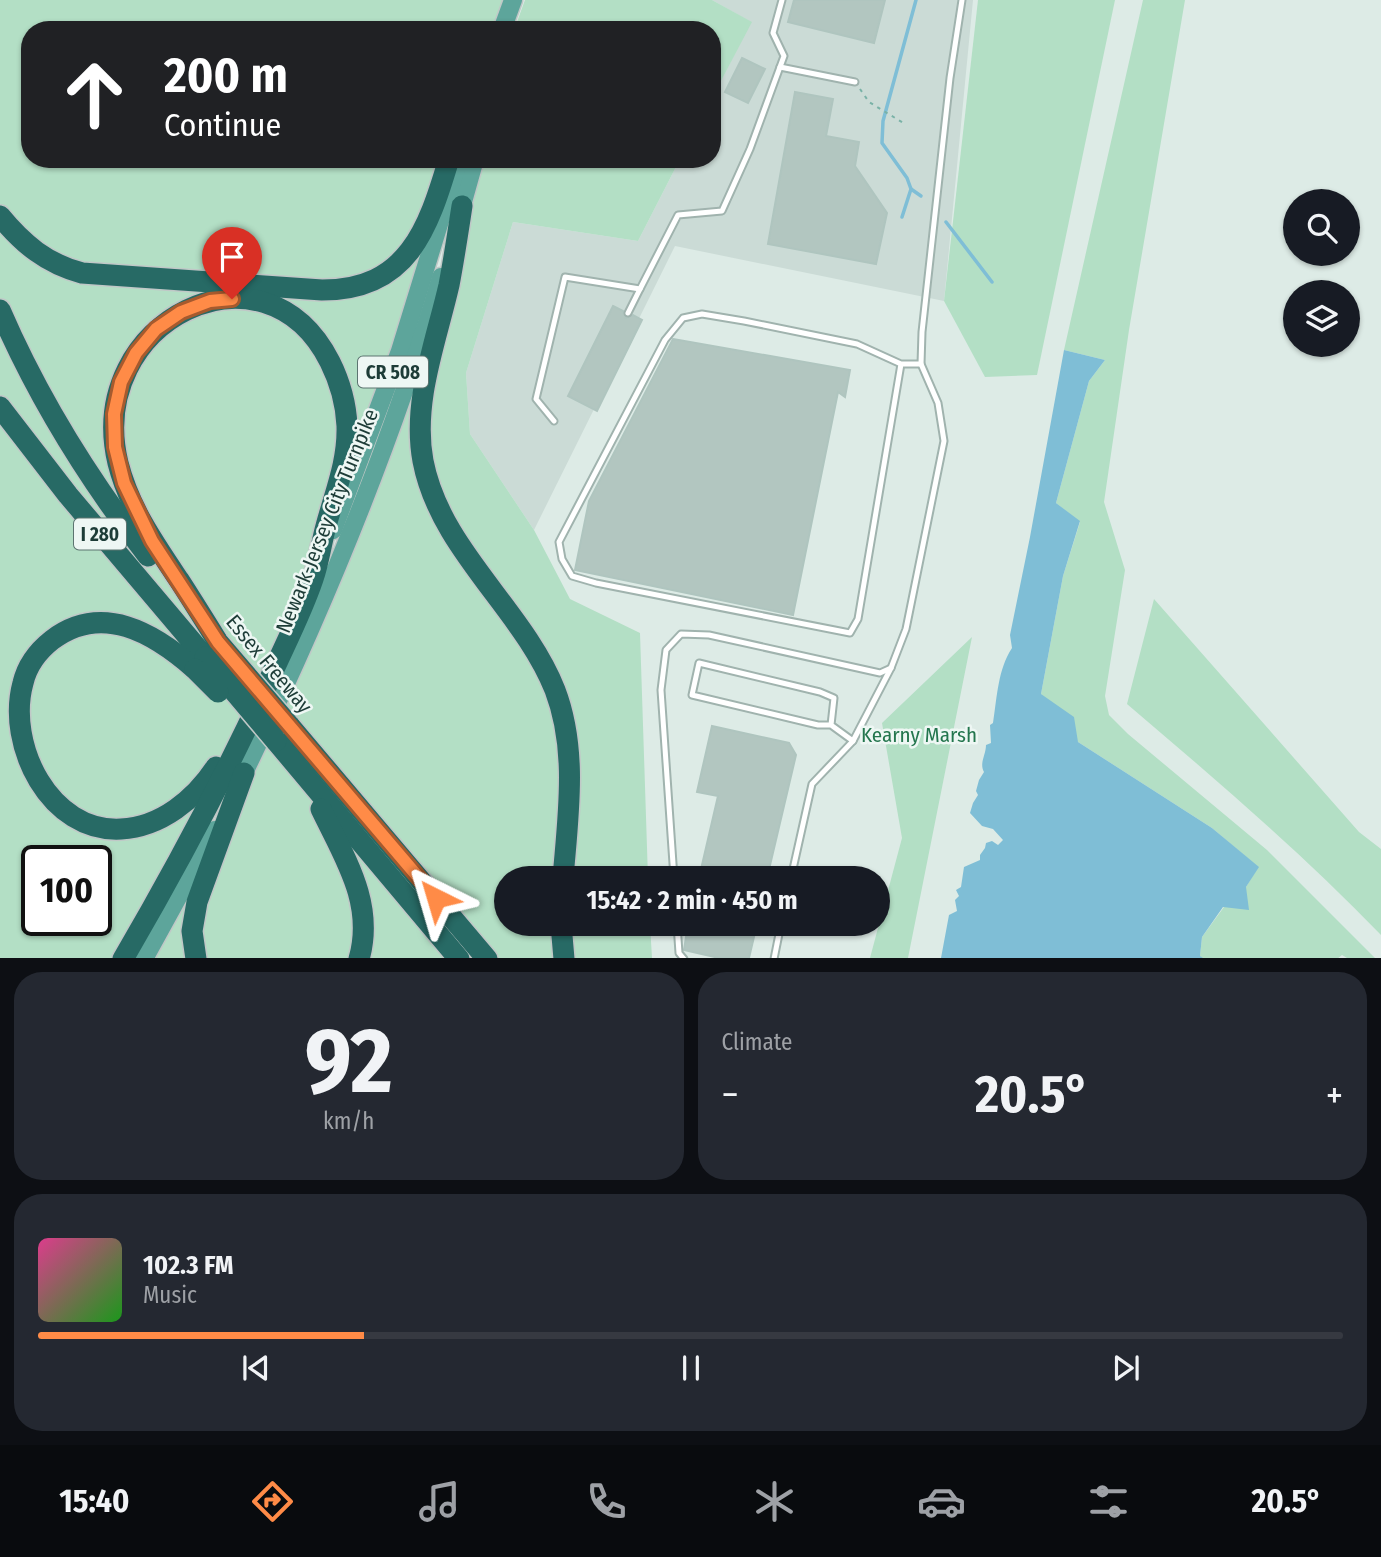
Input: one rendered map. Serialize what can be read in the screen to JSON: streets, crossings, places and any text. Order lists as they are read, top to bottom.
{
  "streets": {
    "highway": [
      "CR 508",
      "Newark-Jersey City Turnpike",
      "I 280",
      "Essex Freeway"
    ]
  },
  "parks": ["Kearny Marsh"],
  "page": {
    "turn": ["200 m", "Continue"],
    "limit": "100",
    "trip": "15:42 · 2 min · 450 m",
    "tile": [
      ["92", "km/h"],
      "Climate"
    ],
    "heat": ["−", "20.5°", "+"],
    "song": ["102.3 FM", "Music"],
    "tabs": ["15:40", "20.5°"]
  }
}
